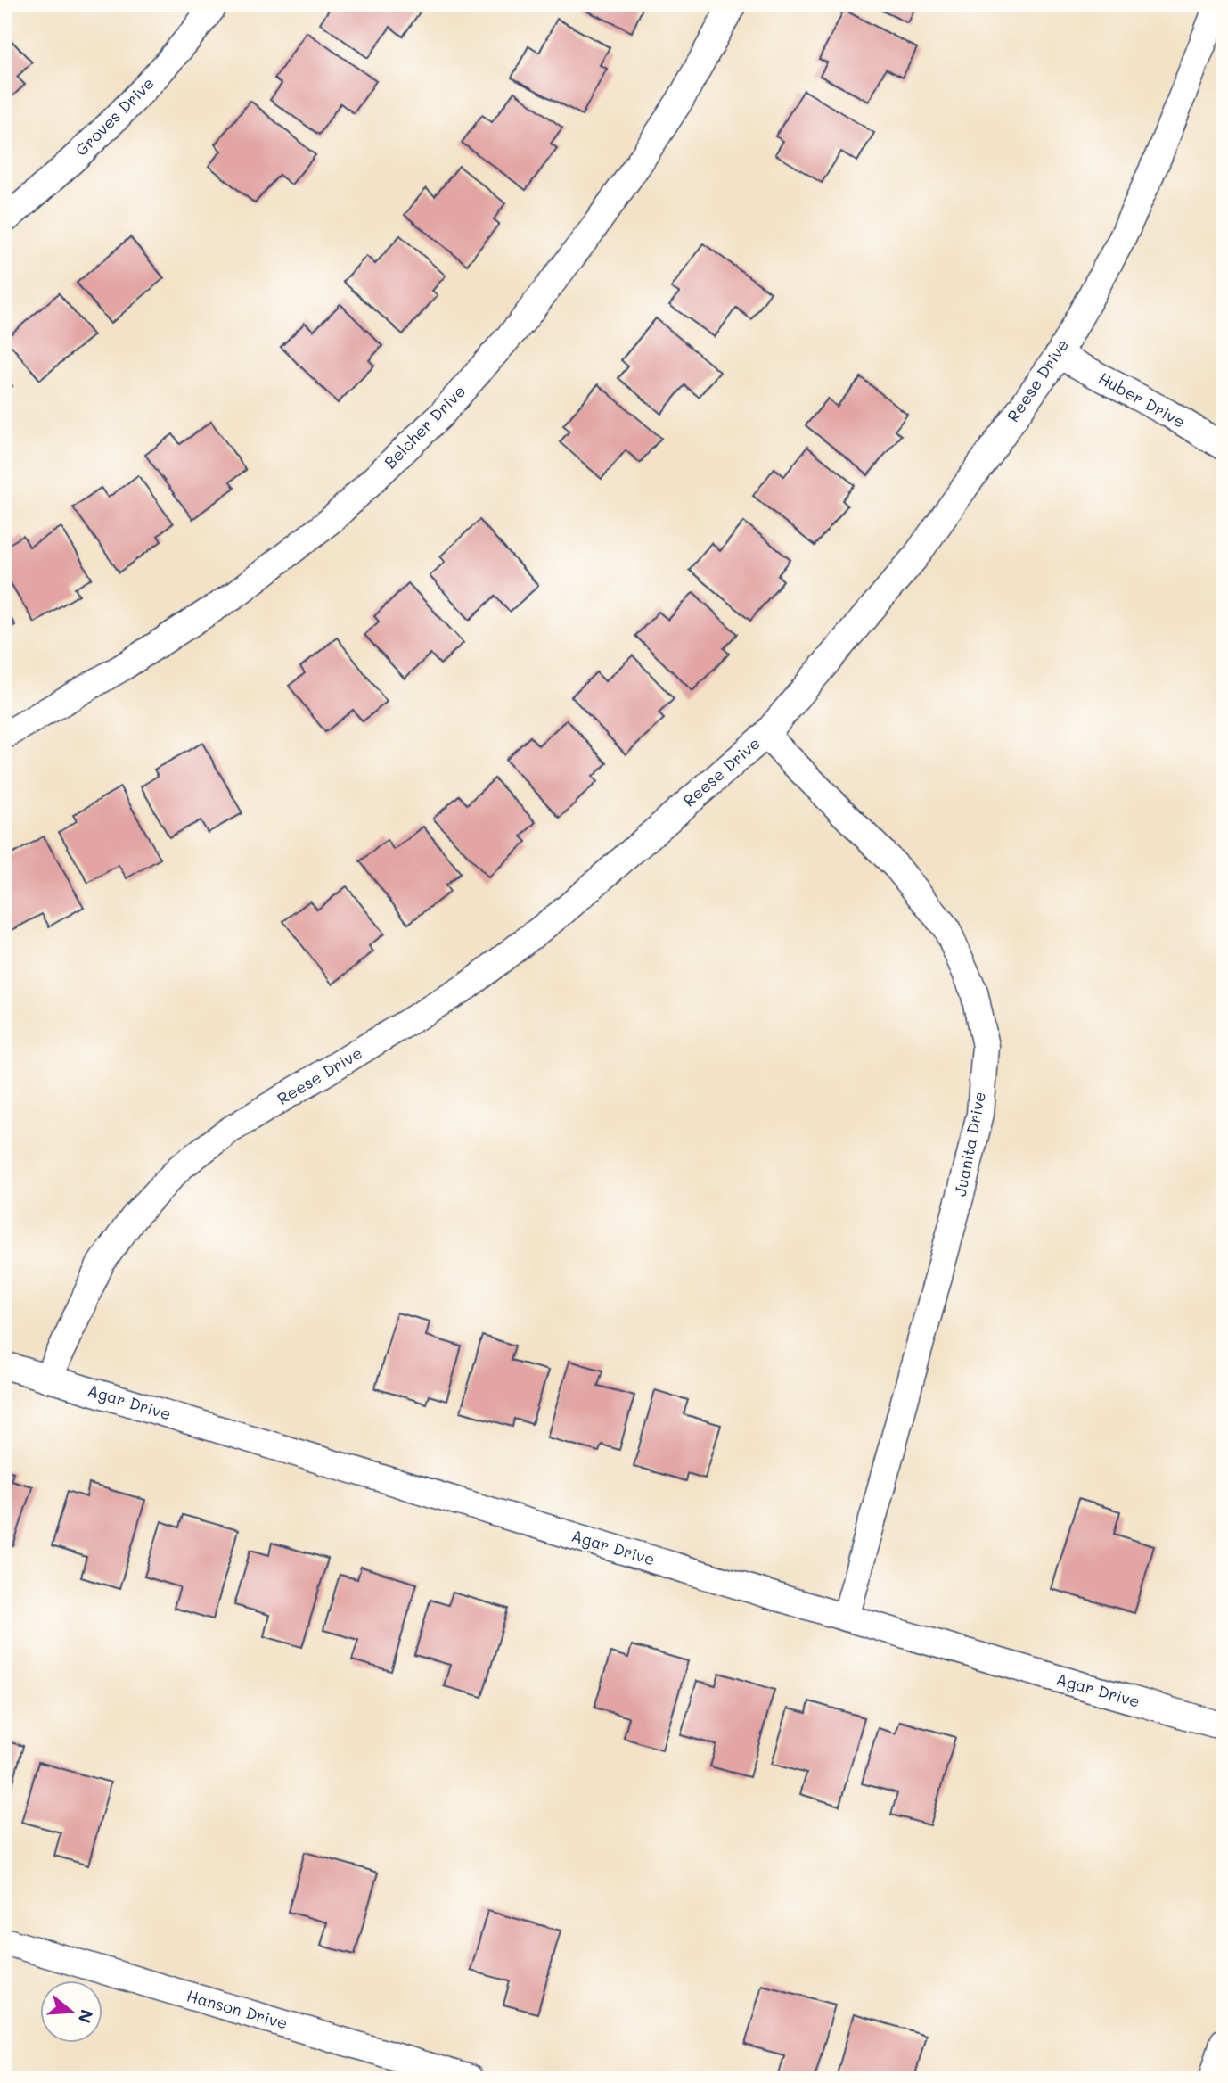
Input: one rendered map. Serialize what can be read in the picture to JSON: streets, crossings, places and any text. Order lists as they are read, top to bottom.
{
  "streets": {
    "street": [
      "Groves Drive",
      "Reese Drive",
      "Huber Drive",
      "Belcher Drive",
      "Juanita Drive",
      "Agar Drive",
      "Hanson Drive"
    ]
  },
  "crossings": [
    ["Reese Drive", "Huber Drive"],
    ["Reese Drive", "Juanita Drive"],
    ["Reese Drive", "Agar Drive"],
    ["Juanita Drive", "Agar Drive"]
  ],
  "north": "right"
}
